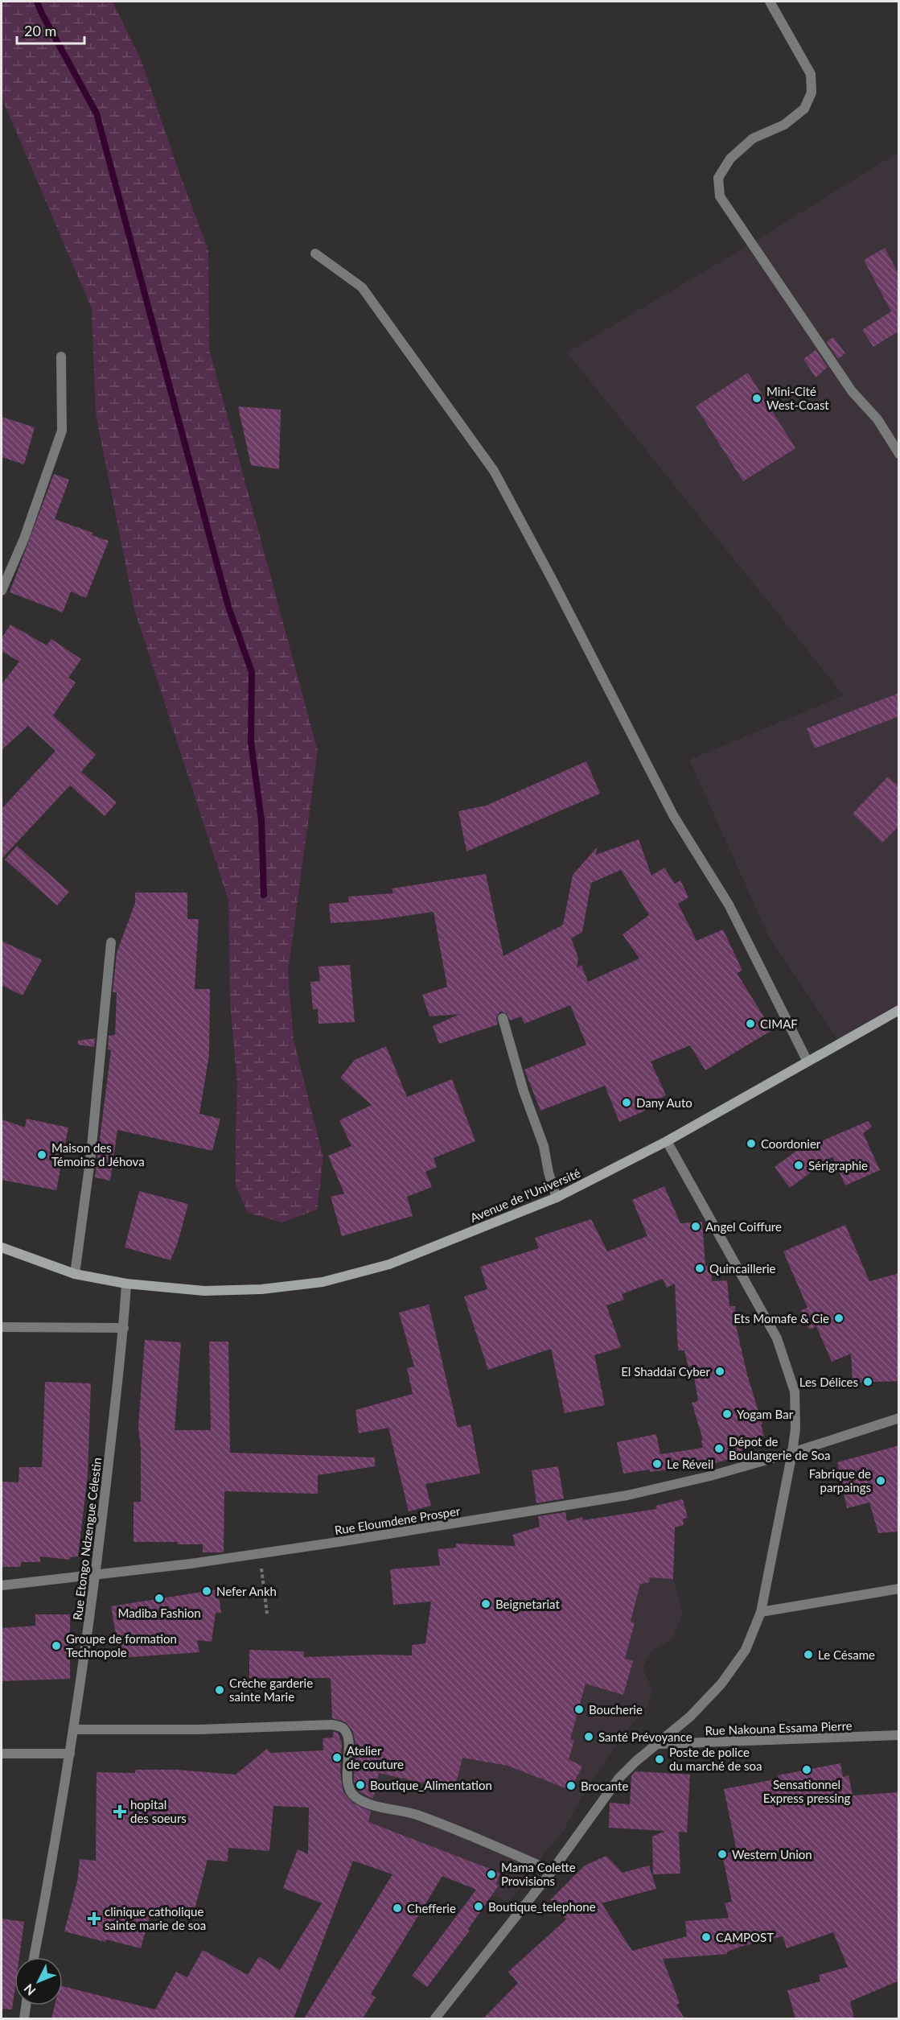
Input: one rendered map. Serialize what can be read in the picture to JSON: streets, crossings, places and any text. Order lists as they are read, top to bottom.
{
  "streets": {
    "main road": ["Avenue de l'Université"],
    "street": ["Rue Eloumdene Prosper", "Rue Etongo Ndzengue Célestin", "Rue Nakouna Essama Pierre"]
  },
  "crossings": [
    ["Avenue de l'Université", "Rue Etongo Ndzengue Célestin"],
    ["Rue Eloumdene Prosper", "Rue Etongo Ndzengue Célestin"]
  ],
  "places": {
    "other": [
      "Mini-Cité West-Coast",
      "CIMAF",
      "Dany Auto",
      "Coordonier",
      "Maison des Témoins d Jéhova",
      "Sérigraphie",
      "Angel Coiffure",
      "Quincaillerie",
      "Ets Momafe & Cie",
      "El Shaddaï Cyber",
      "Les Délices",
      "Yogam Bar",
      "Dépot de Boulangerie de Soa",
      "Le Réveil",
      "Fabrique de parpaings",
      "Nefer Ankh",
      "Madiba Fashion",
      "Beignetariat",
      "Groupe de formation Technopole",
      "Le Césame",
      "Crèche garderie sainte Marie",
      "Boucherie",
      "Santé Prévoyance",
      "Atelier de couture",
      "Poste de police du marché de soa",
      "Sensationnel Express pressing",
      "Boutique_Alimentation",
      "Brocante",
      "Western Union",
      "Mama Colette Provisions",
      "Boutique_telephone",
      "Chefferie",
      "CAMPOST"
    ],
    "health": ["hopital des soeurs", "clinique catholique sainte marie de soa"]
  },
  "scale_bar": "20 m",
  "north": "bottom left"
}
